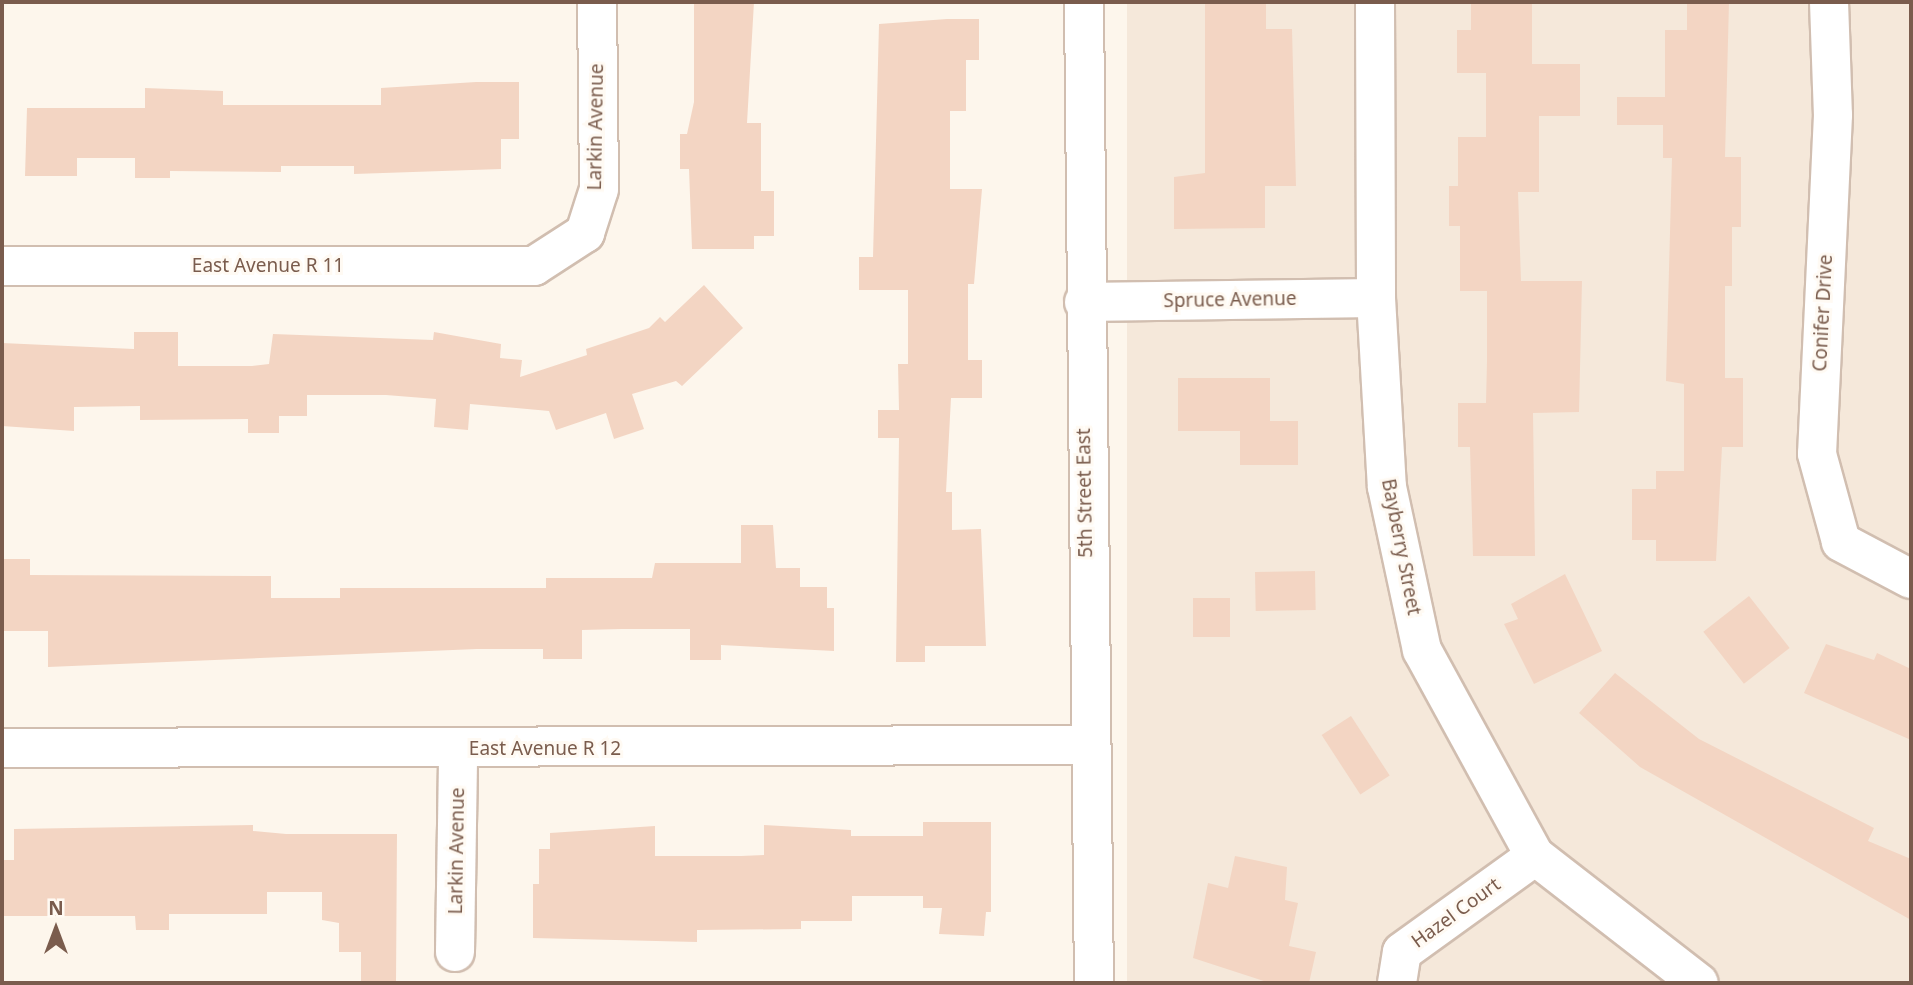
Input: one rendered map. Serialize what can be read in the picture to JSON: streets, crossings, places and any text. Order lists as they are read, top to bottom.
{
  "streets": {
    "street": [
      "Larkin Avenue",
      "East Avenue R 11",
      "Spruce Avenue",
      "Conifer Drive",
      "5th Street East",
      "Bayberry Street",
      "East Avenue R 12",
      "Hazel Court"
    ]
  },
  "crossings": [
    ["Larkin Avenue", "East Avenue R 11"],
    ["Larkin Avenue", "East Avenue R 12"],
    ["Spruce Avenue", "5th Street East"],
    ["Spruce Avenue", "Bayberry Street"],
    ["5th Street East", "East Avenue R 12"],
    ["Bayberry Street", "Hazel Court"]
  ],
  "north": "top"
}
